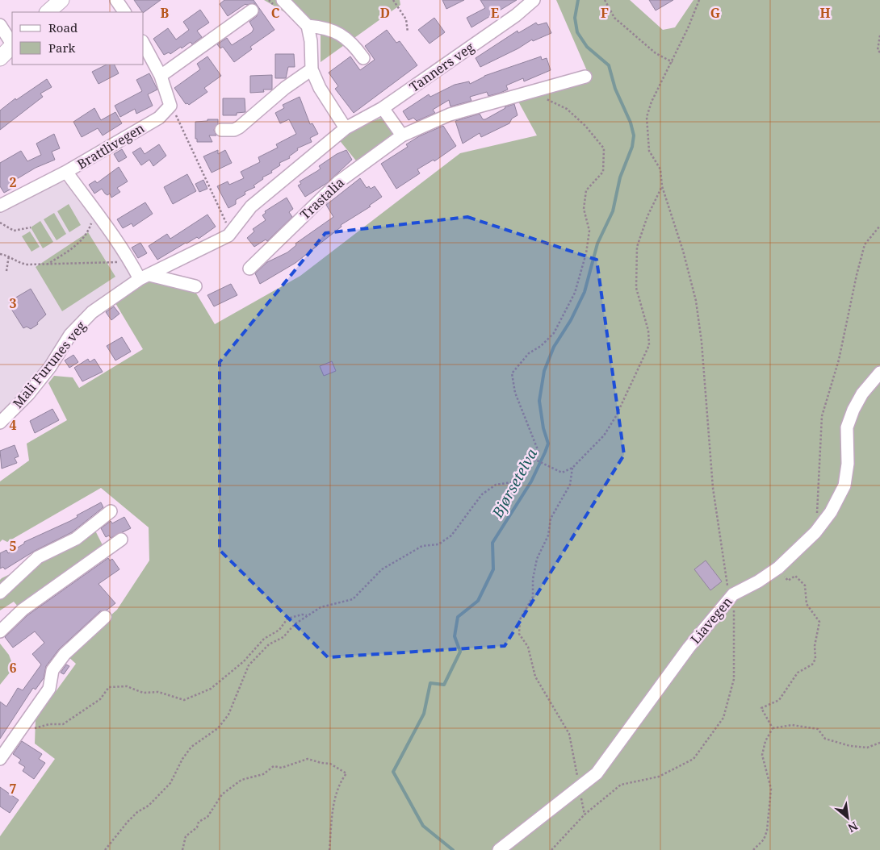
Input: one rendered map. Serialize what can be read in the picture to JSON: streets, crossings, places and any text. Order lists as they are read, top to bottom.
{
  "streets": {
    "street": [
      "Tanners veg",
      "Brattlivegen",
      "Trastalia",
      "Mali Furunes veg",
      "Liavegen"
    ]
  },
  "crossings": [
    ["Brattlivegen", "Mali Furunes veg"]
  ],
  "water": ["Bjørsetelva"],
  "legend": ["Road", "Park"],
  "north": "bottom right",
  "grid": {
    "columns": [
      "B",
      "C",
      "D",
      "E",
      "F",
      "G",
      "H"
    ],
    "rows": [
      "2",
      "3",
      "4",
      "5",
      "6",
      "7"
    ]
  }
}
